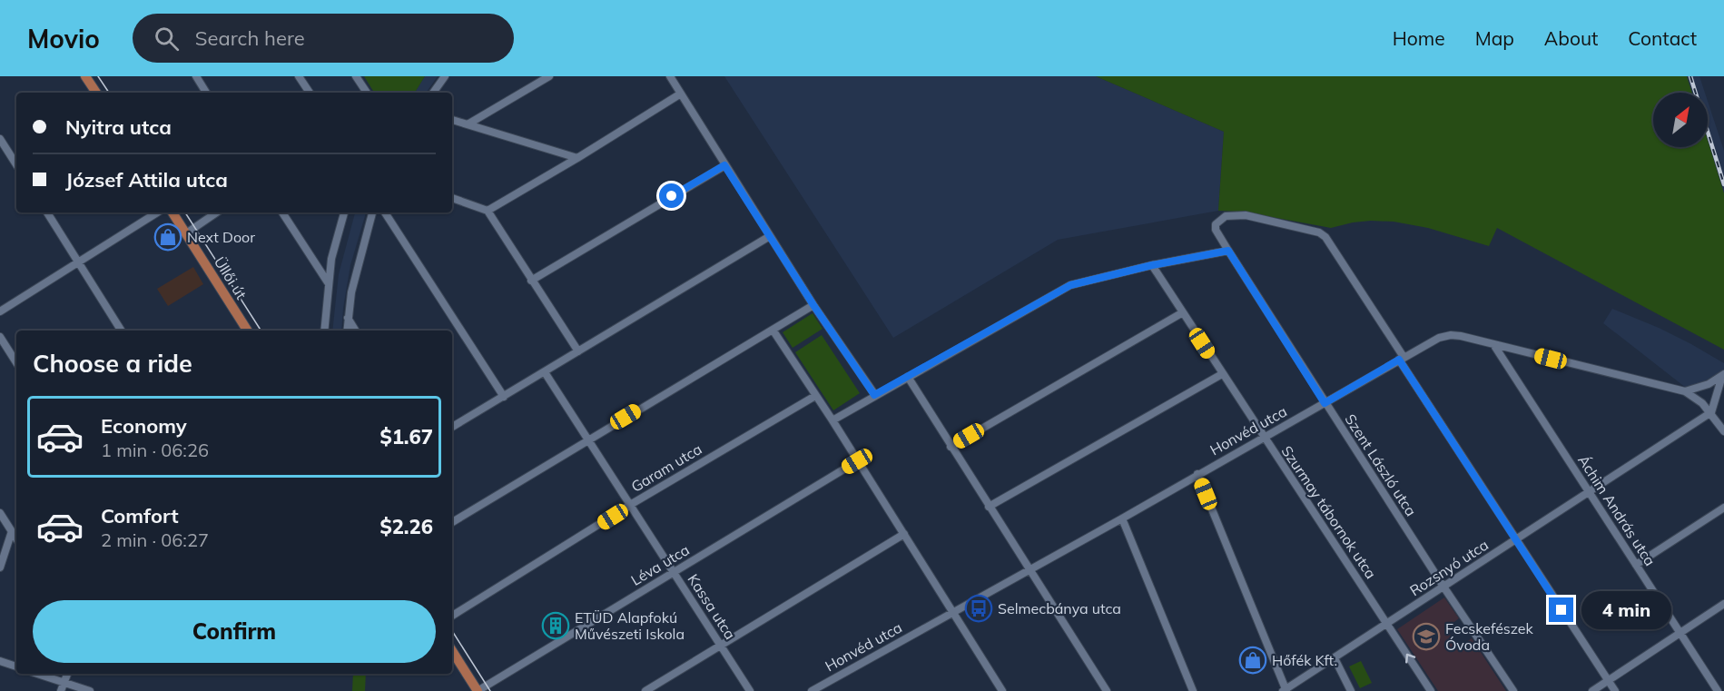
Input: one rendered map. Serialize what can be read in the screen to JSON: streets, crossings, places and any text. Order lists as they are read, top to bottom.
{
  "streets": {
    "main road": ["Üllői út"],
    "street": [
      "Honvéd utca",
      "Szent László utca",
      "Garam utca",
      "Áchim András utca",
      "Szurmay tábornok utca",
      "Léva utca",
      "Rozsnyó utca",
      "Kassa utca"
    ]
  },
  "crossings": [
    ["Honvéd utca", "Szent László utca"],
    ["Honvéd utca", "Áchim András utca"],
    ["Honvéd utca", "Szurmay tábornok utca"],
    ["Szent László utca", "Rozsnyó utca"],
    ["Garam utca", "Kassa utca"],
    ["Áchim András utca", "Rozsnyó utca"],
    ["Szurmay tábornok utca", "Rozsnyó utca"],
    ["Léva utca", "Kassa utca"]
  ],
  "places": {
    "shop": ["Next Door", "Hőfék Kft."],
    "bus stop": ["Selmecbánya utca"],
    "building": ["ETÜD Alapfokú Művészeti Iskola"],
    "school or university": ["Fecskefészek Óvoda"]
  },
  "north": "top right",
  "page": {
    "header": "Movio",
    "search": "Search here",
    "nav": [
      "Home",
      "Map",
      "About",
      "Contact"
    ],
    "banner": ["Nyitra utca", "József Attila utca"],
    "heading": "Choose a ride",
    "list": [
      {
        "name": "Economy",
        "note": "1 min · 06:26",
        "value": "$1.67"
      },
      {
        "name": "Comfort",
        "note": "2 min · 06:27",
        "value": "$2.26"
      }
    ],
    "buttons": "Confirm",
    "bubble": "4 min"
  }
}
